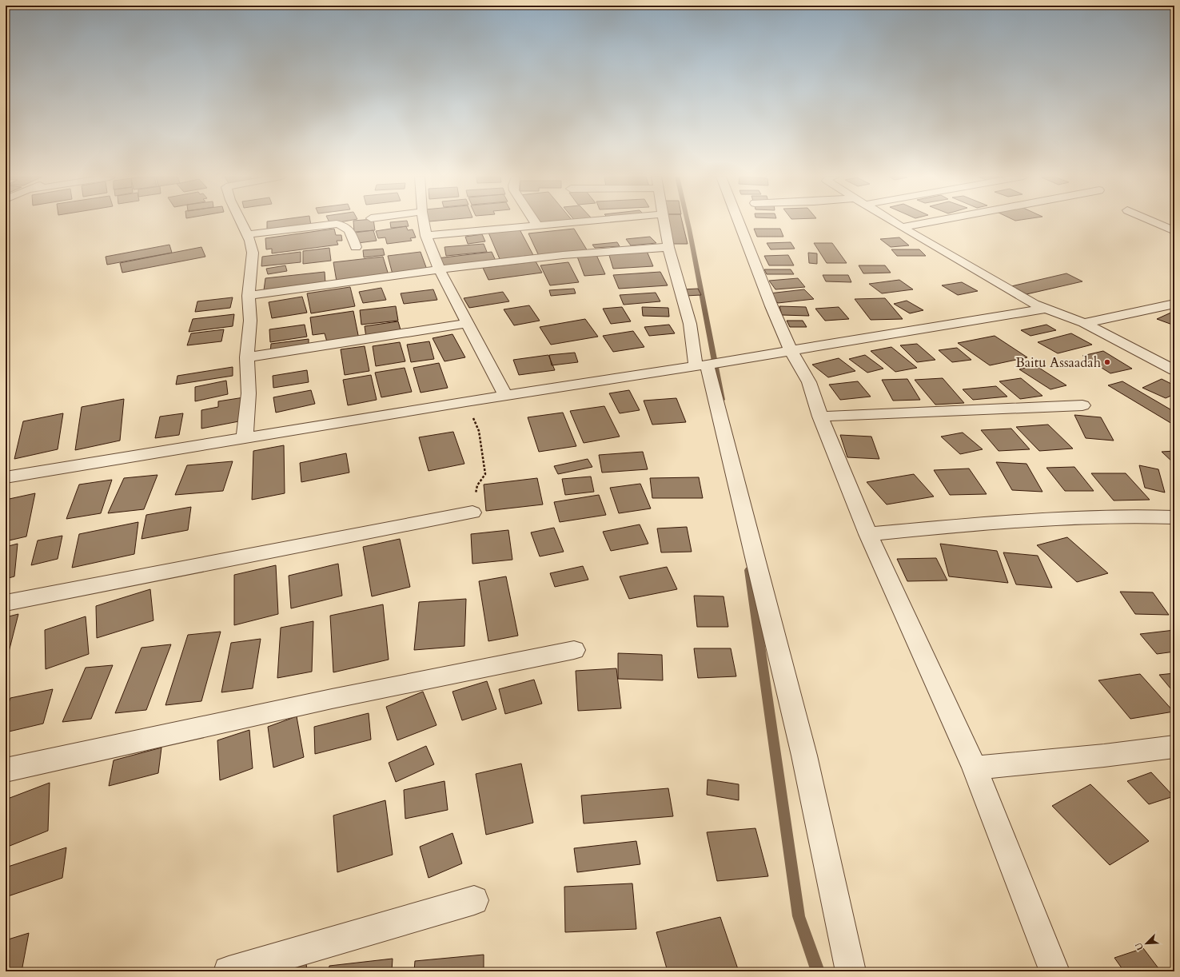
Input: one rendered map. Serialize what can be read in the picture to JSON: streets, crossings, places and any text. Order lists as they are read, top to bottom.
{
  "places": ["Baitu Assaadah"],
  "north": "bottom left"
}
